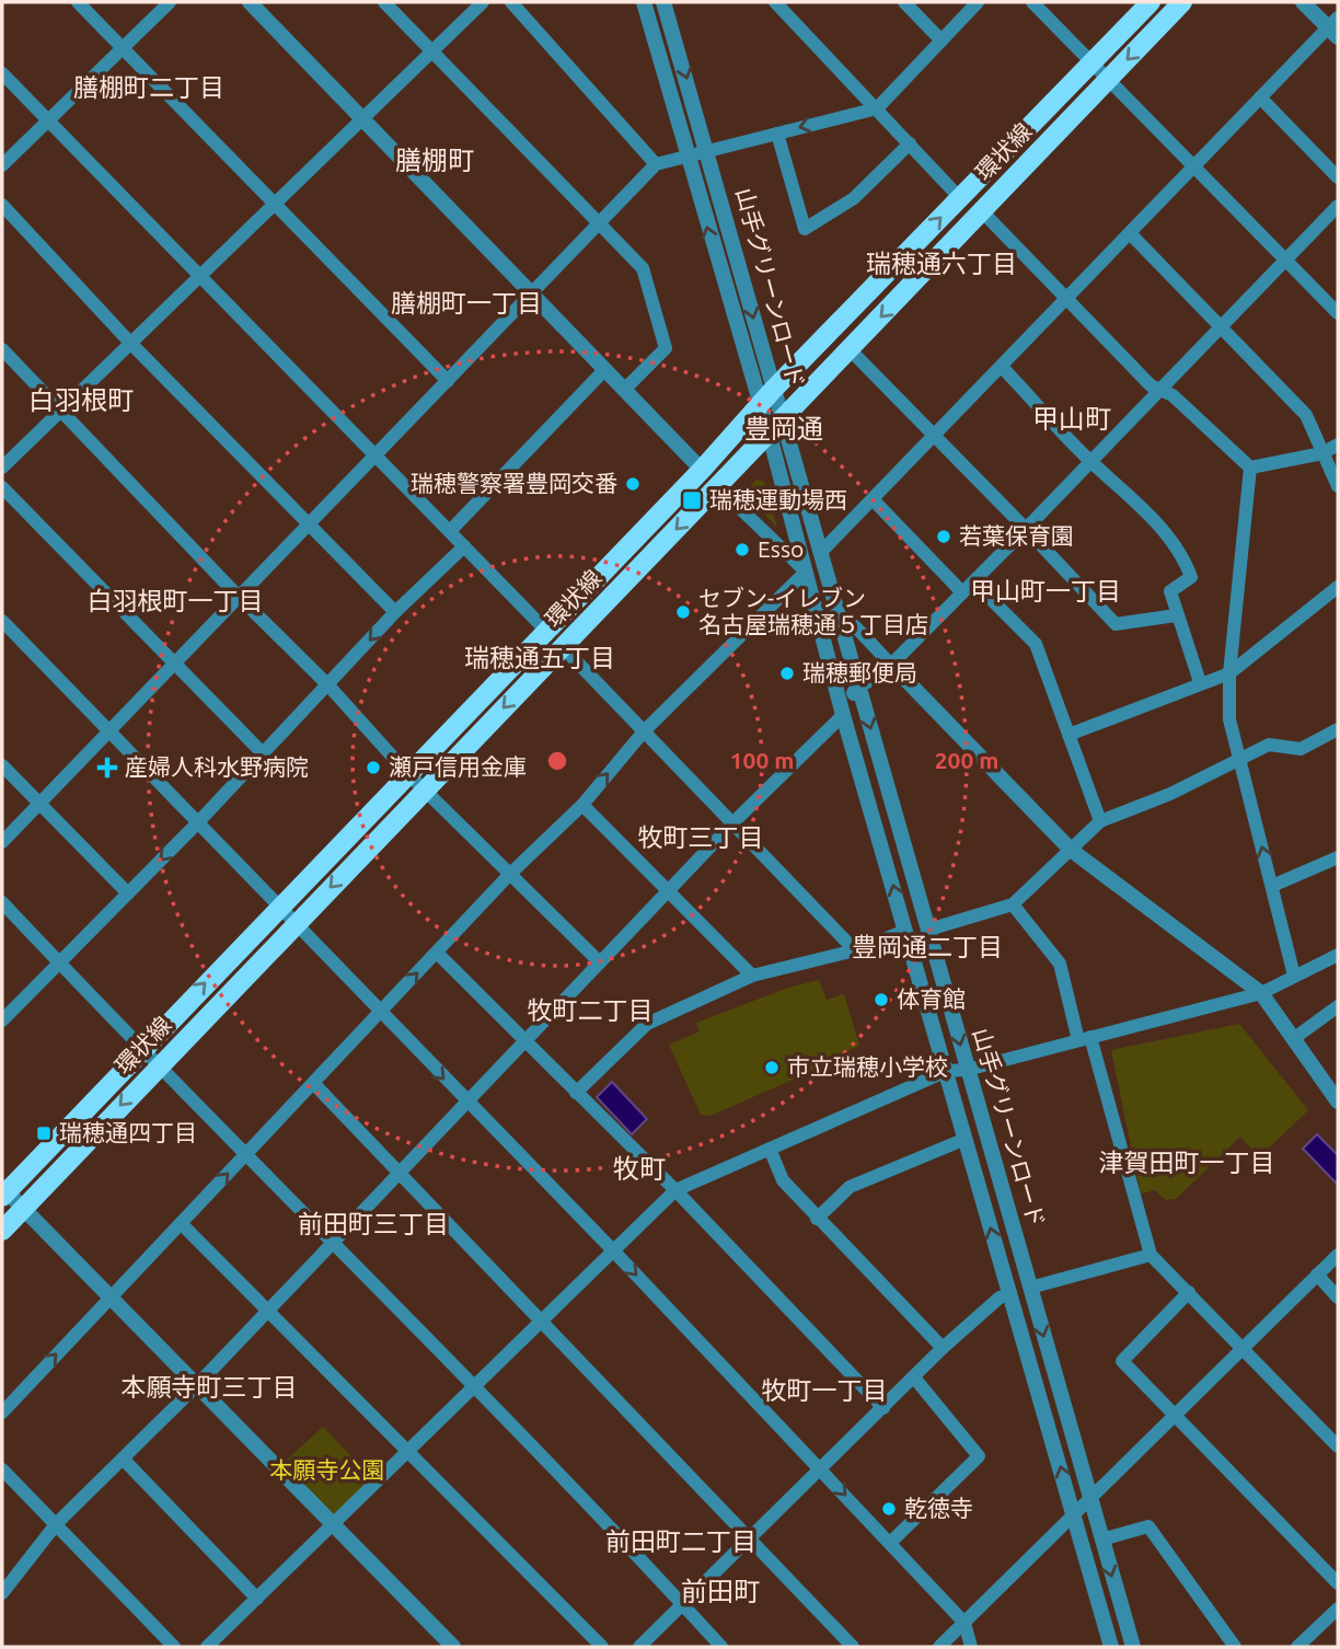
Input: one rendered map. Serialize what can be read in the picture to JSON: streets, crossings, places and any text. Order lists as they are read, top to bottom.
{
  "streets": {
    "main road": ["環状線"],
    "street": ["山手グリーンロード"]
  },
  "crossings": [
    ["環状線", "山手グリーンロード"]
  ],
  "districts": [
    "膳棚町二丁目",
    "膳棚町",
    "瑞穂通六丁目",
    "膳棚町一丁目",
    "白羽根町",
    "甲山町",
    "豊岡通",
    "甲山町一丁目",
    "白羽根町一丁目",
    "瑞穂通五丁目",
    "牧町三丁目",
    "豊岡通二丁目",
    "牧町二丁目",
    "津賀田町一丁目",
    "牧町",
    "前田町三丁目",
    "本願寺町三丁目",
    "牧町一丁目",
    "前田町二丁目",
    "前田町"
  ],
  "parks": ["本願寺公園"],
  "places": {
    "other": [
      "瑞穂警察署豊岡交番",
      "若葉保育園",
      "Esso",
      "セブン-イレブン 名古屋瑞穂通５丁目店",
      "瑞穂郵便局",
      "瀬戸信用金庫",
      "体育館",
      "市立瑞穂小学校",
      "乾徳寺"
    ],
    "transit": ["瑞穂運動場西", "瑞穂通四丁目"],
    "health": ["産婦人科水野病院"]
  },
  "rings": ["100 m", "200 m"]
}
